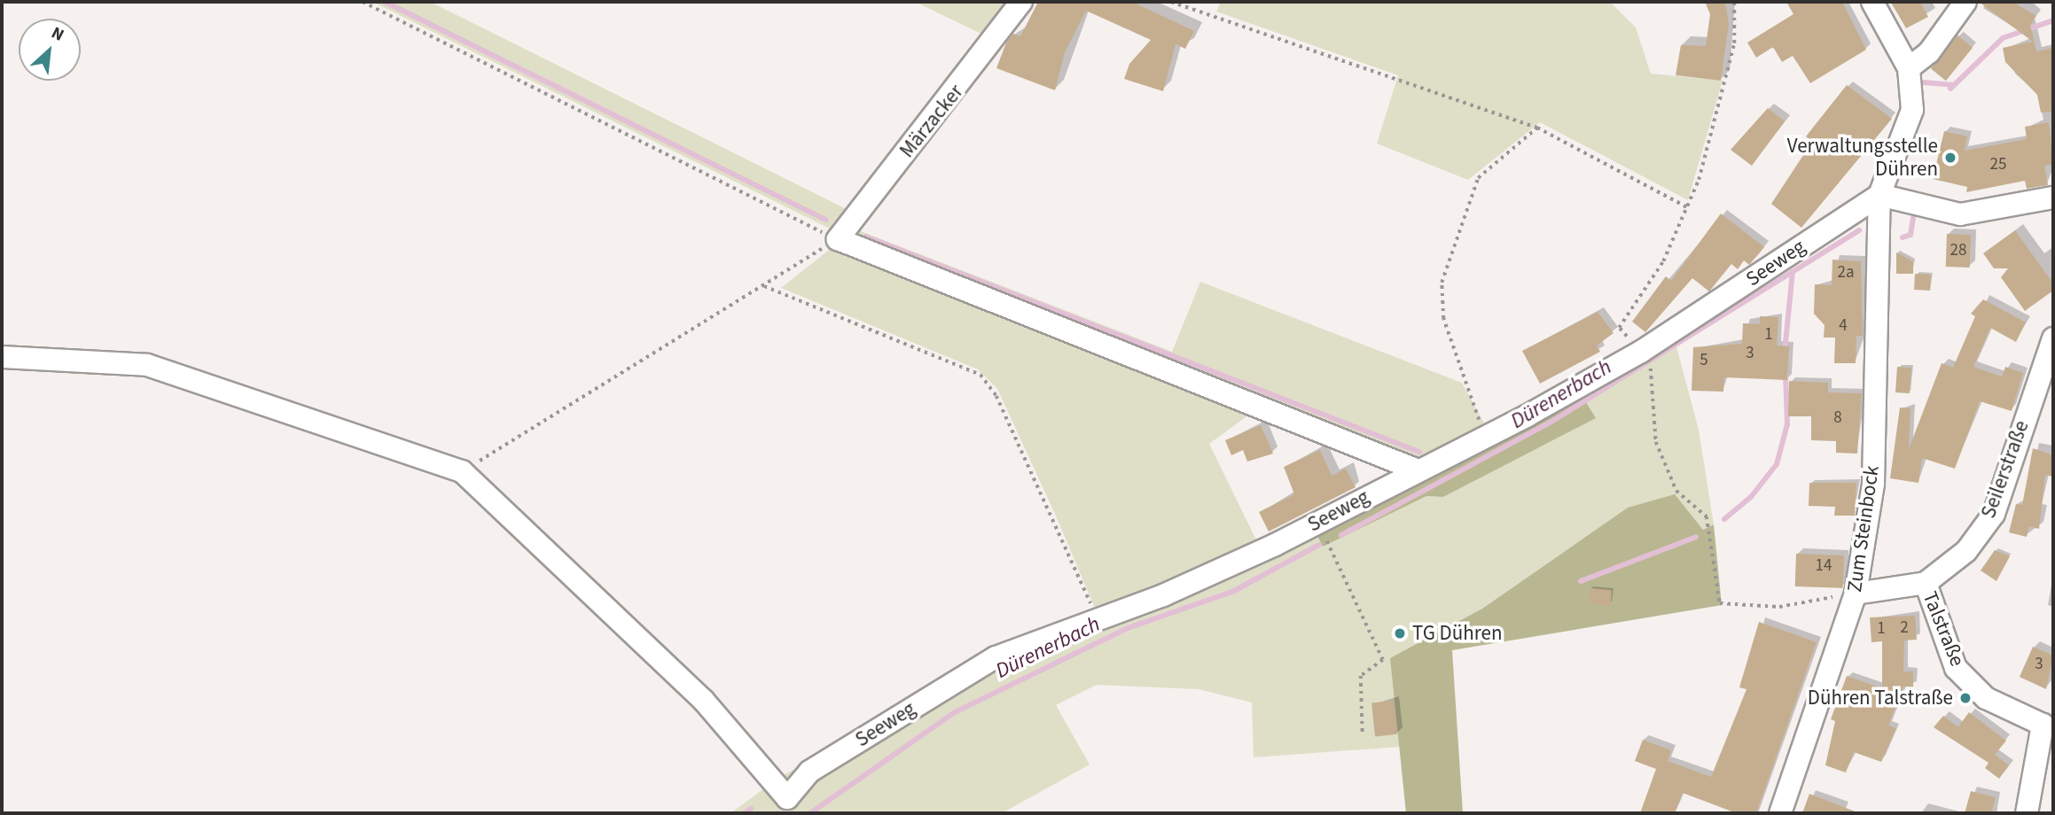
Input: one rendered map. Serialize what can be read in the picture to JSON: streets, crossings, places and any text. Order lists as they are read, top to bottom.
{
  "streets": {
    "street": [
      "Märzacker",
      "Seeweg",
      "Seilerstraße",
      "Zum Steinbock",
      "Talstraße"
    ]
  },
  "crossings": [
    ["Seeweg", "Zum Steinbock"],
    ["Seilerstraße", "Zum Steinbock"],
    ["Seilerstraße", "Talstraße"]
  ],
  "water": ["Dürenerbach"],
  "places": ["Verwaltungsstelle Dühren", "TG Dühren", "Dühren Talstraße"],
  "house_numbers": [
    "25",
    "28",
    "2a",
    "4",
    "1",
    "3",
    "5",
    "8",
    "14",
    "2",
    "1",
    "3"
  ],
  "north": "top right"
}
